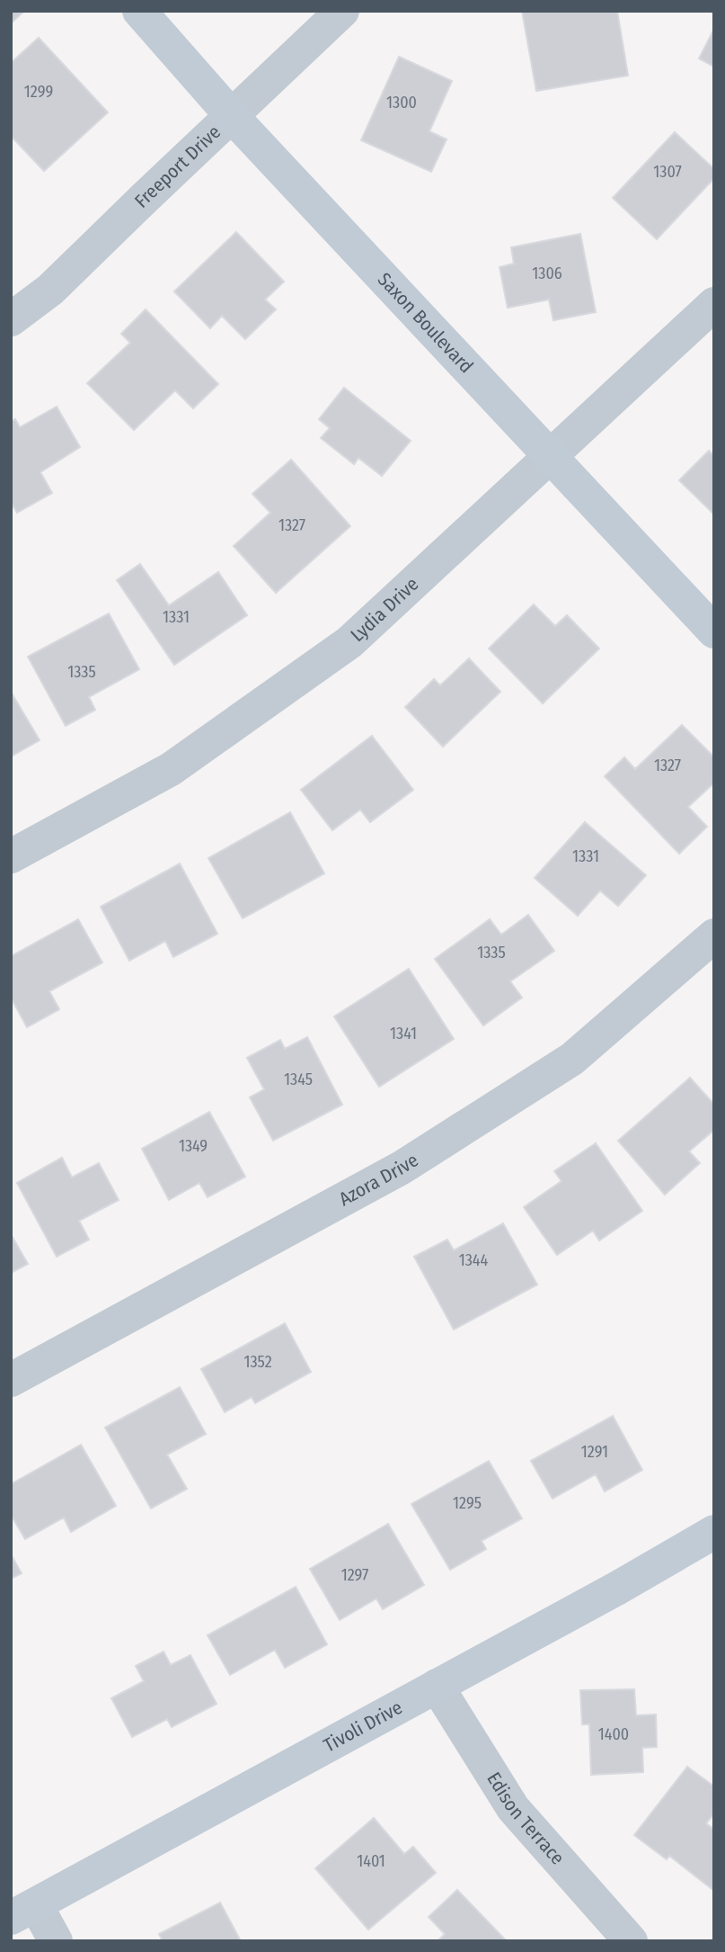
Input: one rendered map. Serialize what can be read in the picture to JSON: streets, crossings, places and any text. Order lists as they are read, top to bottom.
{
  "streets": {
    "main road": ["Saxon Boulevard", "Tivoli Drive"],
    "street": [
      "Freeport Drive",
      "Lydia Drive",
      "Azora Drive",
      "Edison Terrace"
    ]
  },
  "crossings": [
    ["Freeport Drive", "Saxon Boulevard"],
    ["Saxon Boulevard", "Lydia Drive"],
    ["Tivoli Drive", "Edison Terrace"]
  ],
  "house_numbers": [
    "1299",
    "1300",
    "1307",
    "1306",
    "1327",
    "1331",
    "1335",
    "1327",
    "1331",
    "1335",
    "1341",
    "1345",
    "1349",
    "1344",
    "1352",
    "1291",
    "1295",
    "1297",
    "1400",
    "1401"
  ]
}
